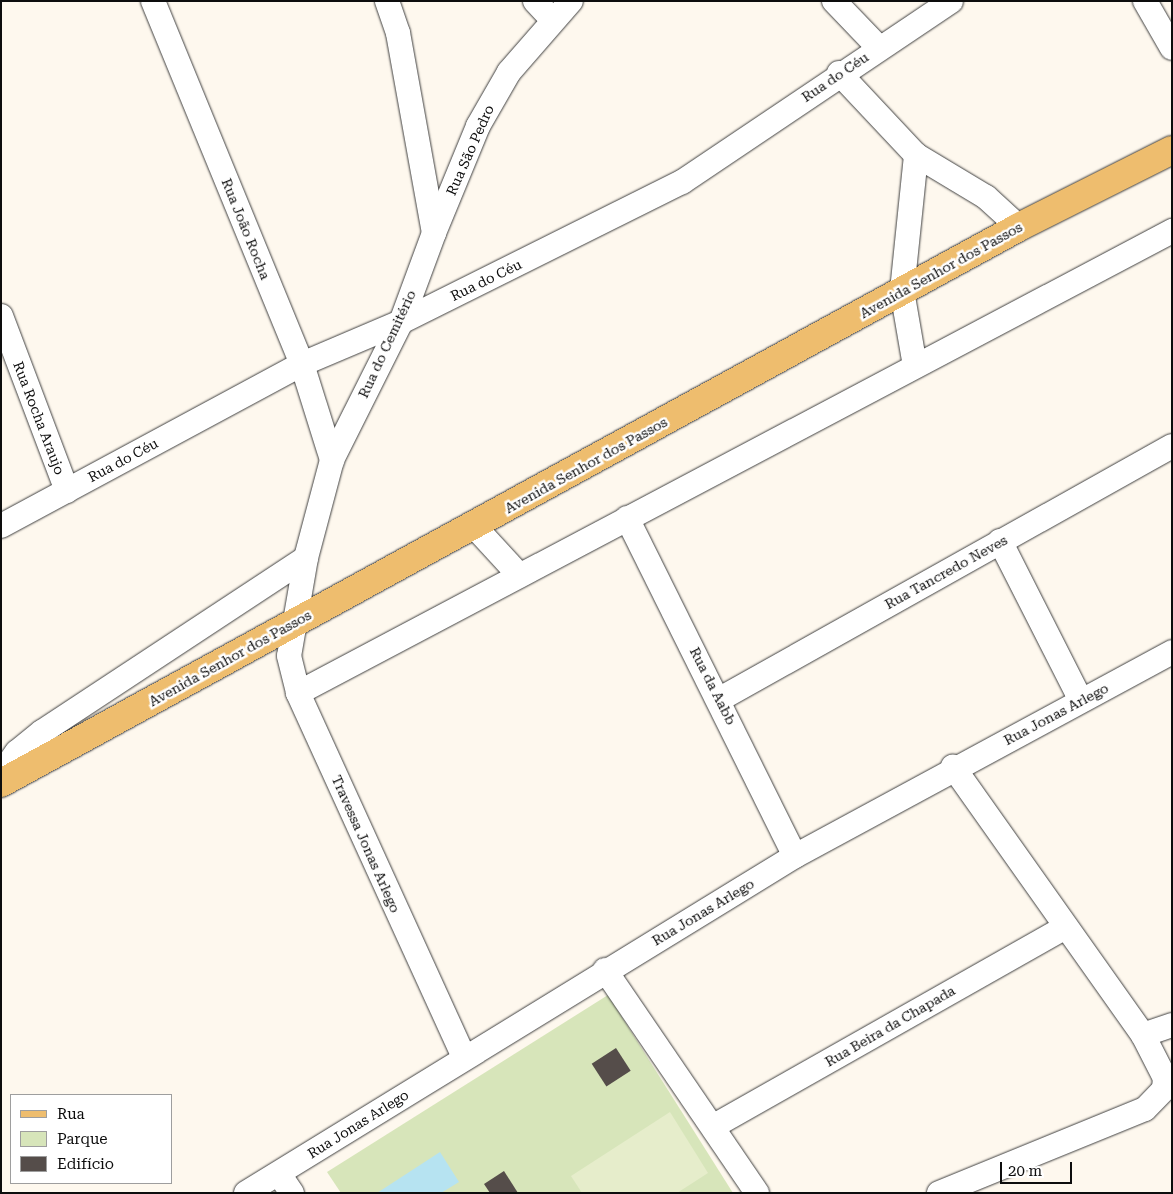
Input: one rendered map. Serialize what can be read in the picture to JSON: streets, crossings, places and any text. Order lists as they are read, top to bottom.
{
  "streets": {
    "main road": ["Avenida Senhor dos Passos"],
    "street": [
      "Rua do Céu",
      "Rua São Pedro",
      "Rua João Rocha",
      "Rua do Cemitério",
      "Rua Rocha Araujo",
      "Rua Tancredo Neves",
      "Rua da Aabb",
      "Rua Jonas Arlego",
      "Travessa Jonas Arlego",
      "Rua Beira da Chapada"
    ]
  },
  "crossings": [
    ["Rua do Céu", "Rua João Rocha"],
    ["Rua do Céu", "Rua do Cemitério"],
    ["Rua do Céu", "Rua Rocha Araujo"],
    ["Rua São Pedro", "Rua do Cemitério"],
    ["Rua João Rocha", "Rua do Cemitério"],
    ["Avenida Senhor dos Passos", "Rua do Cemitério"],
    ["Avenida Senhor dos Passos", "Travessa Jonas Arlego"],
    ["Rua do Cemitério", "Travessa Jonas Arlego"],
    ["Rua Tancredo Neves", "Rua da Aabb"],
    ["Rua da Aabb", "Rua Jonas Arlego"],
    ["Rua Jonas Arlego", "Travessa Jonas Arlego"]
  ],
  "legend": ["Rua", "Parque", "Edifício"],
  "scale_bar": "20 m"
}
